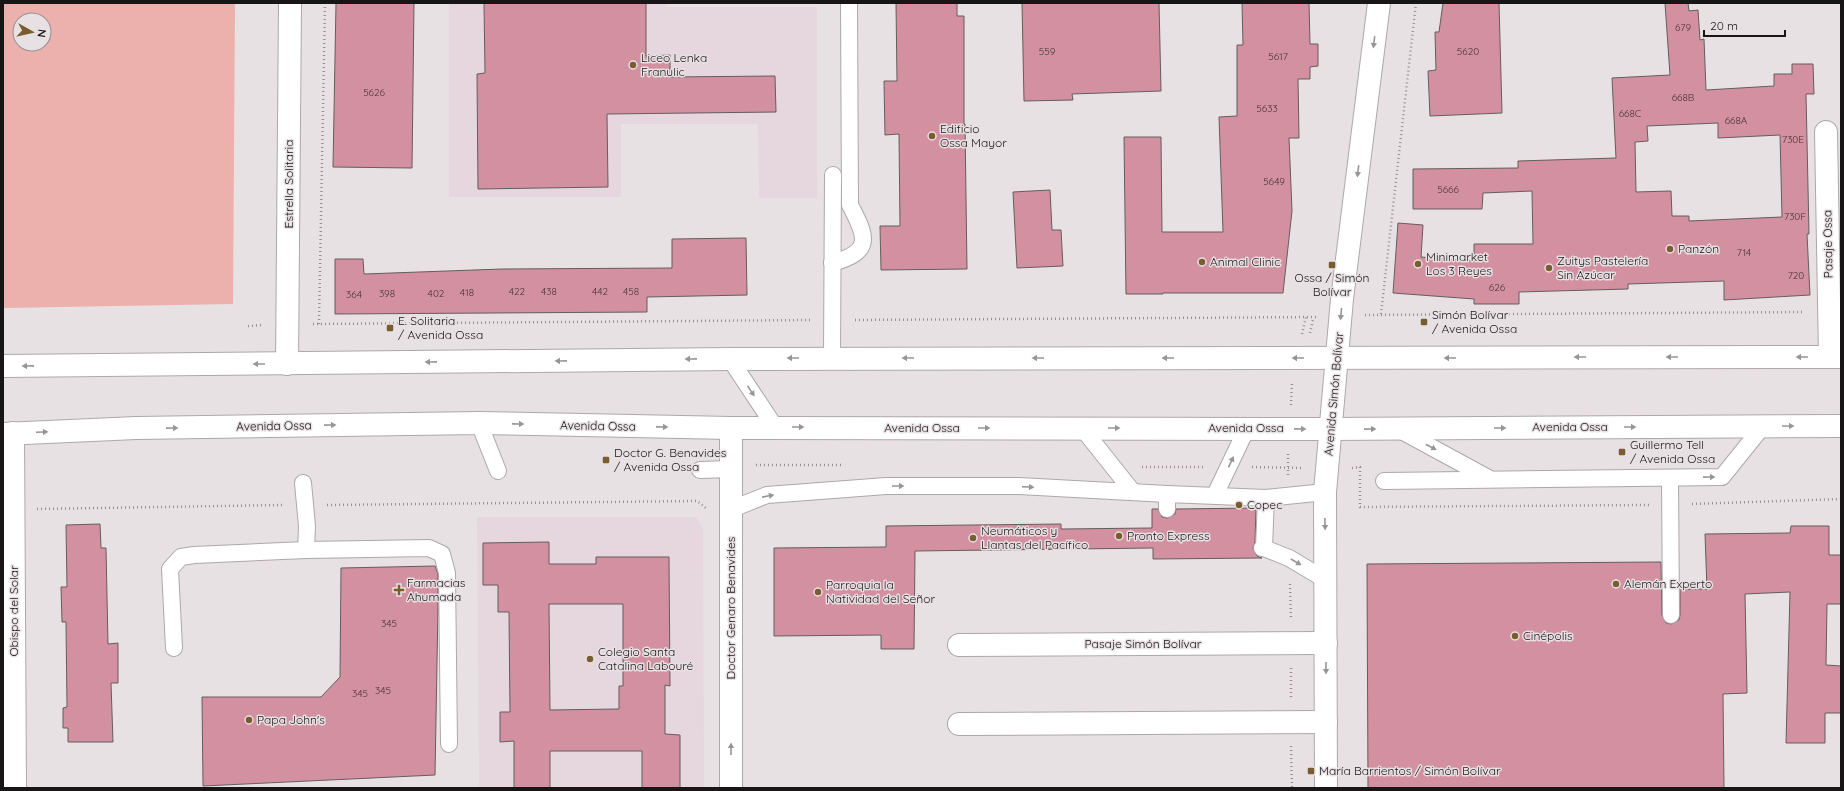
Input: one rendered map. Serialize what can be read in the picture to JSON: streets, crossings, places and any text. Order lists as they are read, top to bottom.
{
  "streets": {
    "main road": [
      "Estrella Solitaria",
      "Pasaje Ossa",
      "Avenida Simón Bolívar",
      "Avenida Ossa",
      "Doctor Genaro Benavides",
      "Obispo del Solar",
      "Pasaje Simón Bolívar"
    ]
  },
  "crossings": [
    ["Avenida Simón Bolívar", "Avenida Ossa"],
    ["Avenida Simón Bolívar", "Pasaje Simón Bolívar"],
    ["Avenida Ossa", "Doctor Genaro Benavides"],
    ["Avenida Ossa", "Obispo del Solar"]
  ],
  "one_way": ["Avenida Simón Bolívar", "Doctor Genaro Benavides"],
  "places": {
    "other": [
      "Liceo Lenka Franulic",
      "Edificio Ossa Mayor",
      "Panzón",
      "Animal Clinic",
      "Minimarket Los 3 Reyes",
      "Zuitys Pastelería Sin Azúcar",
      "Copec",
      "Pronto Express",
      "Neumáticos y Llantas del Pacífico",
      "Alemán Experto",
      "Parroquia la Natividad del Señor",
      "Cinépolis",
      "Colegio Santa Catalina Labouré",
      "Papa John's"
    ],
    "transit": [
      "Ossa / Simón Bolívar",
      "Simón Bolívar / Avenida Ossa",
      "E. Solitaria / Avenida Ossa",
      "Guillermo Tell / Avenida Ossa",
      "Doctor G. Benavides / Avenida Ossa",
      "María Barrientos / Simón Bolívar"
    ],
    "health": ["Farmacias Ahumada"]
  },
  "house_numbers": [
    "679",
    "559",
    "5620",
    "5617",
    "5626",
    "668B",
    "5633",
    "668C",
    "668A",
    "730E",
    "5649",
    "5666",
    "730F",
    "714",
    "720",
    "626",
    "422",
    "438",
    "442",
    "458",
    "418",
    "398",
    "402",
    "364",
    "345",
    "345",
    "345"
  ],
  "scale_bar": "20 m",
  "north": "right"
}
